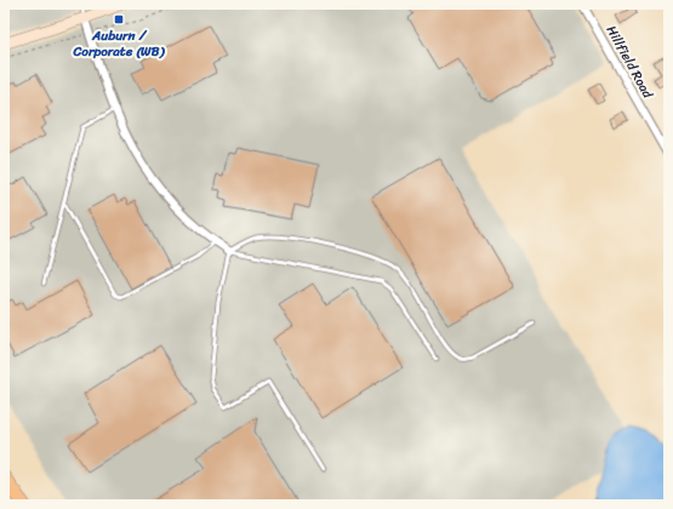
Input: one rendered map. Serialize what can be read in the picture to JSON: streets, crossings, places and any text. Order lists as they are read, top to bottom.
{
  "streets": {
    "street": ["Hillfield Road"]
  },
  "places": {
    "transit": ["Auburn / Corporate (WB)"]
  }
}
